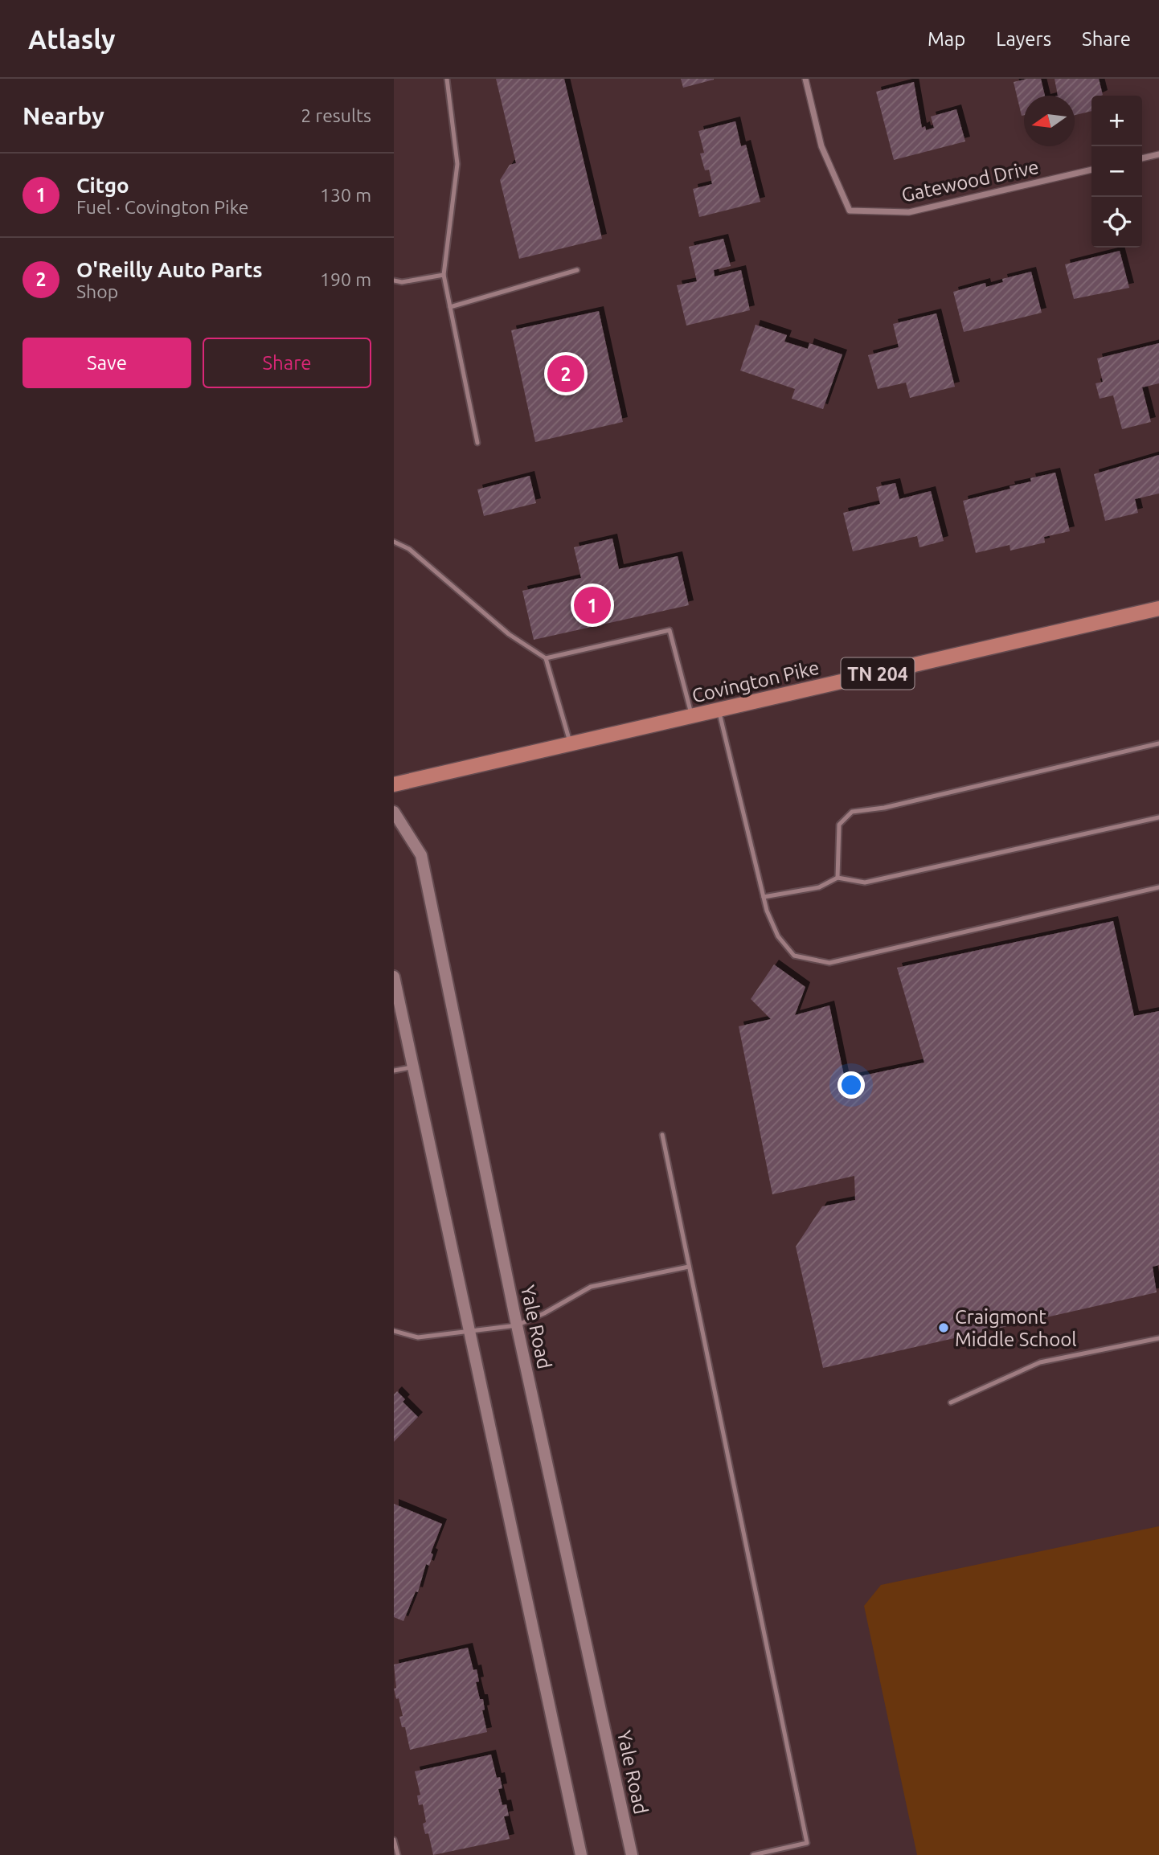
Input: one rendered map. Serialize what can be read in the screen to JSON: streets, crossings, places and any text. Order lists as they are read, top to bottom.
{
  "streets": {
    "main road": ["TN 204", "Covington Pike", "Yale Road"],
    "street": ["Gatewood Drive"]
  },
  "places": ["Craigmont Middle School"],
  "north": "left",
  "page": {
    "header": "Atlasly",
    "nav": ["Map", "Layers", "Share"],
    "heading": ["Nearby", "2 results"],
    "map_buttons": ["+", "−"],
    "list": [
      {
        "mark": "1",
        "name": "Citgo",
        "note": "Fuel · Covington Pike",
        "value": "130 m"
      },
      {
        "mark": "2",
        "name": "O'Reilly Auto Parts",
        "note": "Shop",
        "value": "190 m"
      }
    ],
    "buttons": ["Save", "Share"],
    "pins": ["2", "1"]
  }
}
